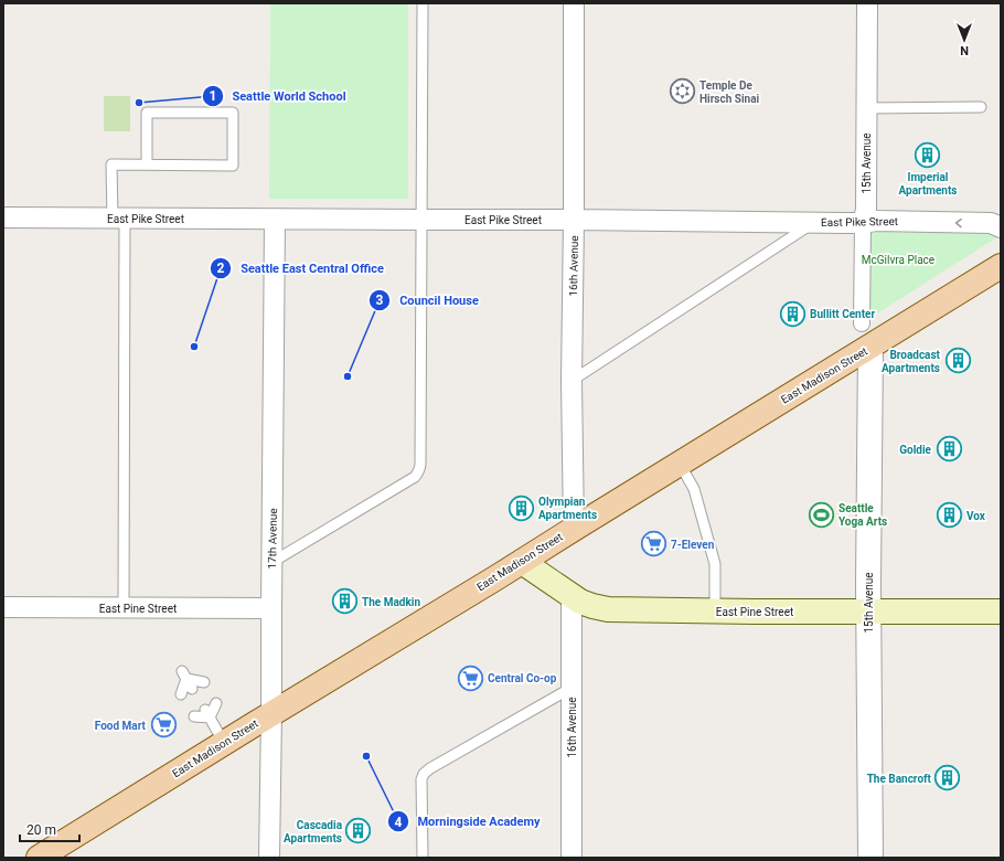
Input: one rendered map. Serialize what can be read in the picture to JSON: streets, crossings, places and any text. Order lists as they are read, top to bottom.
{
  "streets": {
    "main road": ["East Madison Street", "East Pine Street"],
    "street": [
      "15th Avenue",
      "East Pike Street",
      "16th Avenue",
      "17th Avenue"
    ]
  },
  "crossings": [
    ["15th Avenue", "East Pike Street"],
    ["15th Avenue", "East Madison Street"],
    ["15th Avenue", "East Pine Street"],
    ["East Pike Street", "16th Avenue"],
    ["East Pike Street", "17th Avenue"],
    ["16th Avenue", "East Madison Street"],
    ["16th Avenue", "East Pine Street"],
    ["East Madison Street", "17th Avenue"],
    ["East Madison Street", "East Pine Street"],
    ["17th Avenue", "East Pine Street"]
  ],
  "parks": ["McGilvra Place"],
  "places": {
    "synagogue": ["Temple De Hirsch Sinai"],
    "other": [
      "Seattle World School",
      "Seattle East Central Office",
      "Council House",
      "Morningside Academy"
    ],
    "building": [
      "Imperial Apartments",
      "Bullitt Center",
      "Broadcast Apartments",
      "Goldie",
      "Olympian Apartments",
      "Vox",
      "The Madkin",
      "The Bancroft",
      "Cascadia Apartments"
    ],
    "sports": ["Seattle Yoga Arts"],
    "supermarket": ["7-Eleven", "Central Co-op", "Food Mart"]
  },
  "scale_bar": "20 m",
  "north": "bottom"
}
